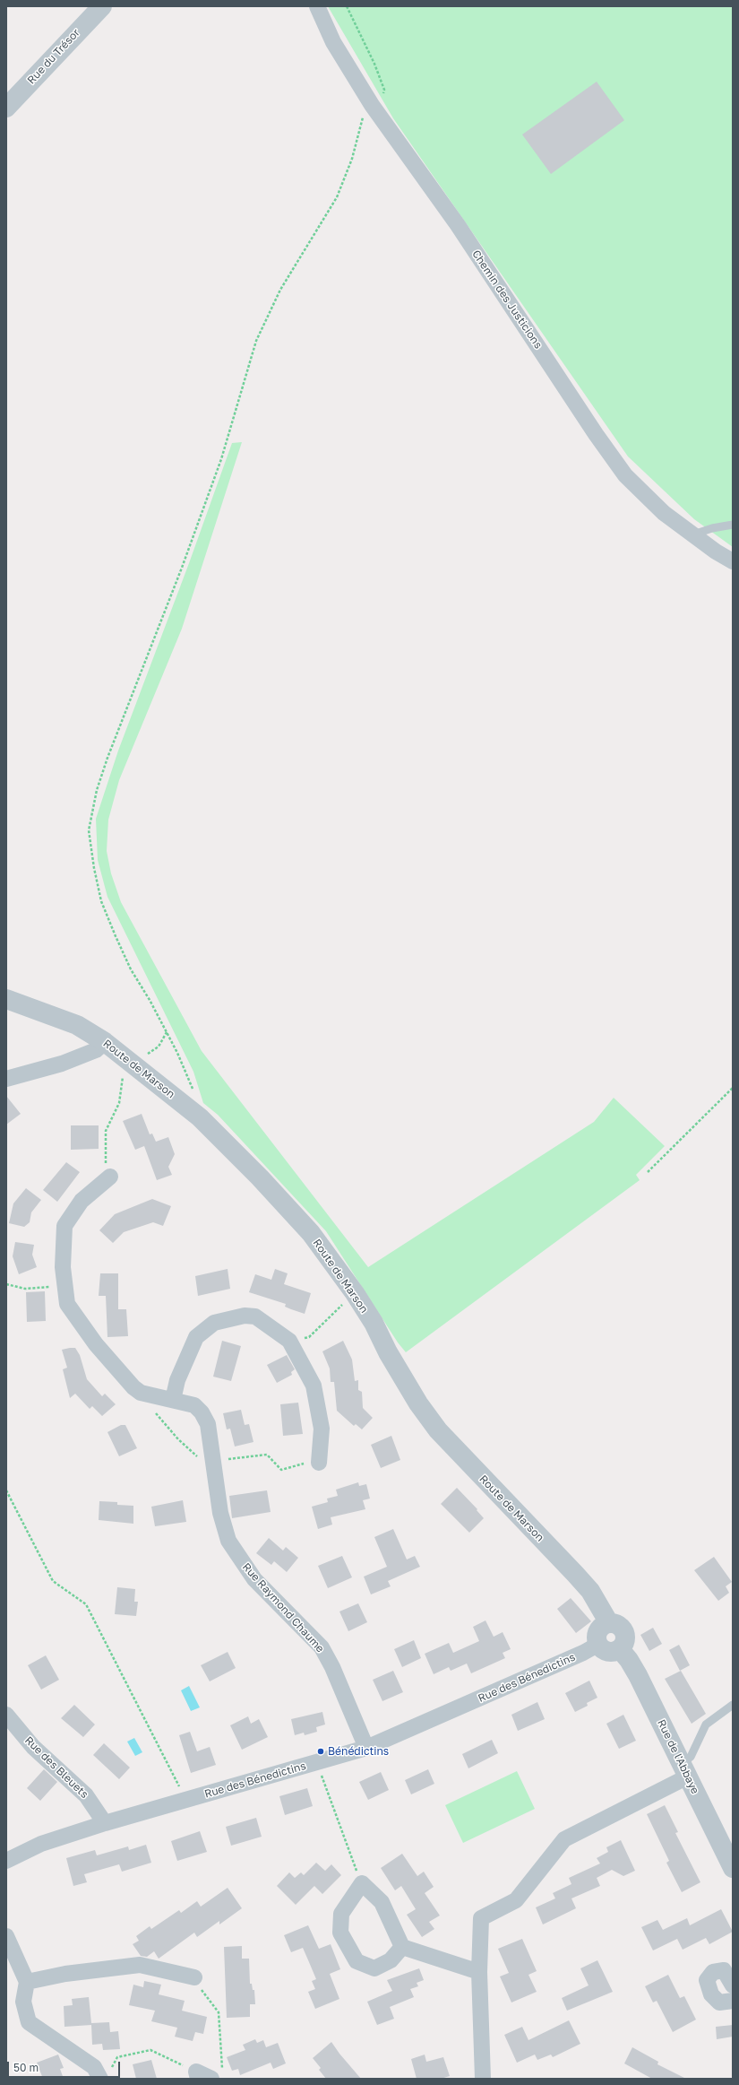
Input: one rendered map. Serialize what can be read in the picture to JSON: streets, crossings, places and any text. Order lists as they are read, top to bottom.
{
  "streets": {
    "street": [
      "Rue du Trésor",
      "Chemin des Justicions",
      "Route de Marson",
      "Rue Raymond Chaume",
      "Rue des Bénedictins",
      "Rue de l'Abbaye",
      "Rue des Bleuets"
    ]
  },
  "crossings": [
    ["Route de Marson", "Rue des Bénedictins"],
    ["Route de Marson", "Rue de l'Abbaye"],
    ["Rue Raymond Chaume", "Rue des Bénedictins"],
    ["Rue des Bénedictins", "Rue de l'Abbaye"],
    ["Rue des Bénedictins", "Rue des Bleuets"]
  ],
  "places": ["Bénédictins"],
  "scale_bar": "50 m"
}
